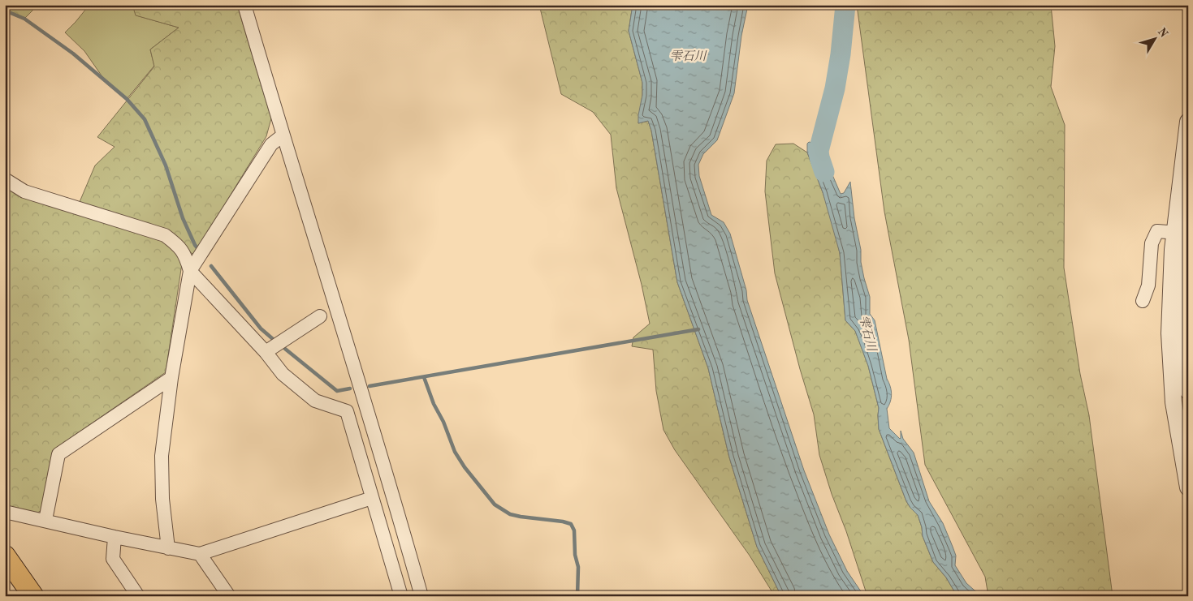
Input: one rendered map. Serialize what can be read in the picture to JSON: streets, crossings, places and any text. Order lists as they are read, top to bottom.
{
  "water": ["雫石川"],
  "north": "top right"
}
